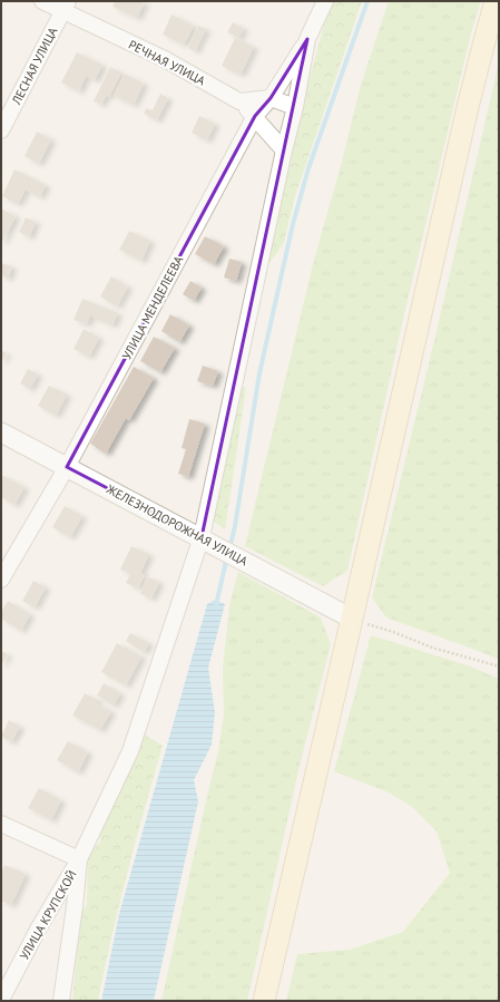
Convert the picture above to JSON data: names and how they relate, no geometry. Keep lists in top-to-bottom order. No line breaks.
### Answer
{"streets":{"street":["РЕЧНАЯ УЛИЦА","ЛЕСНАЯ УЛИЦА","УЛИЦА МЕНДЕЛЕЕВА","ЖЕЛЕЗНОДОРОЖНАЯ УЛИЦА","УЛИЦА КРУПСКОЙ"]},"crossings":[["РЕЧНАЯ УЛИЦА","ЛЕСНАЯ УЛИЦА"],["РЕЧНАЯ УЛИЦА","УЛИЦА МЕНДЕЛЕЕВА"],["УЛИЦА МЕНДЕЛЕЕВА","ЖЕЛЕЗНОДОРОЖНАЯ УЛИЦА"]]}
